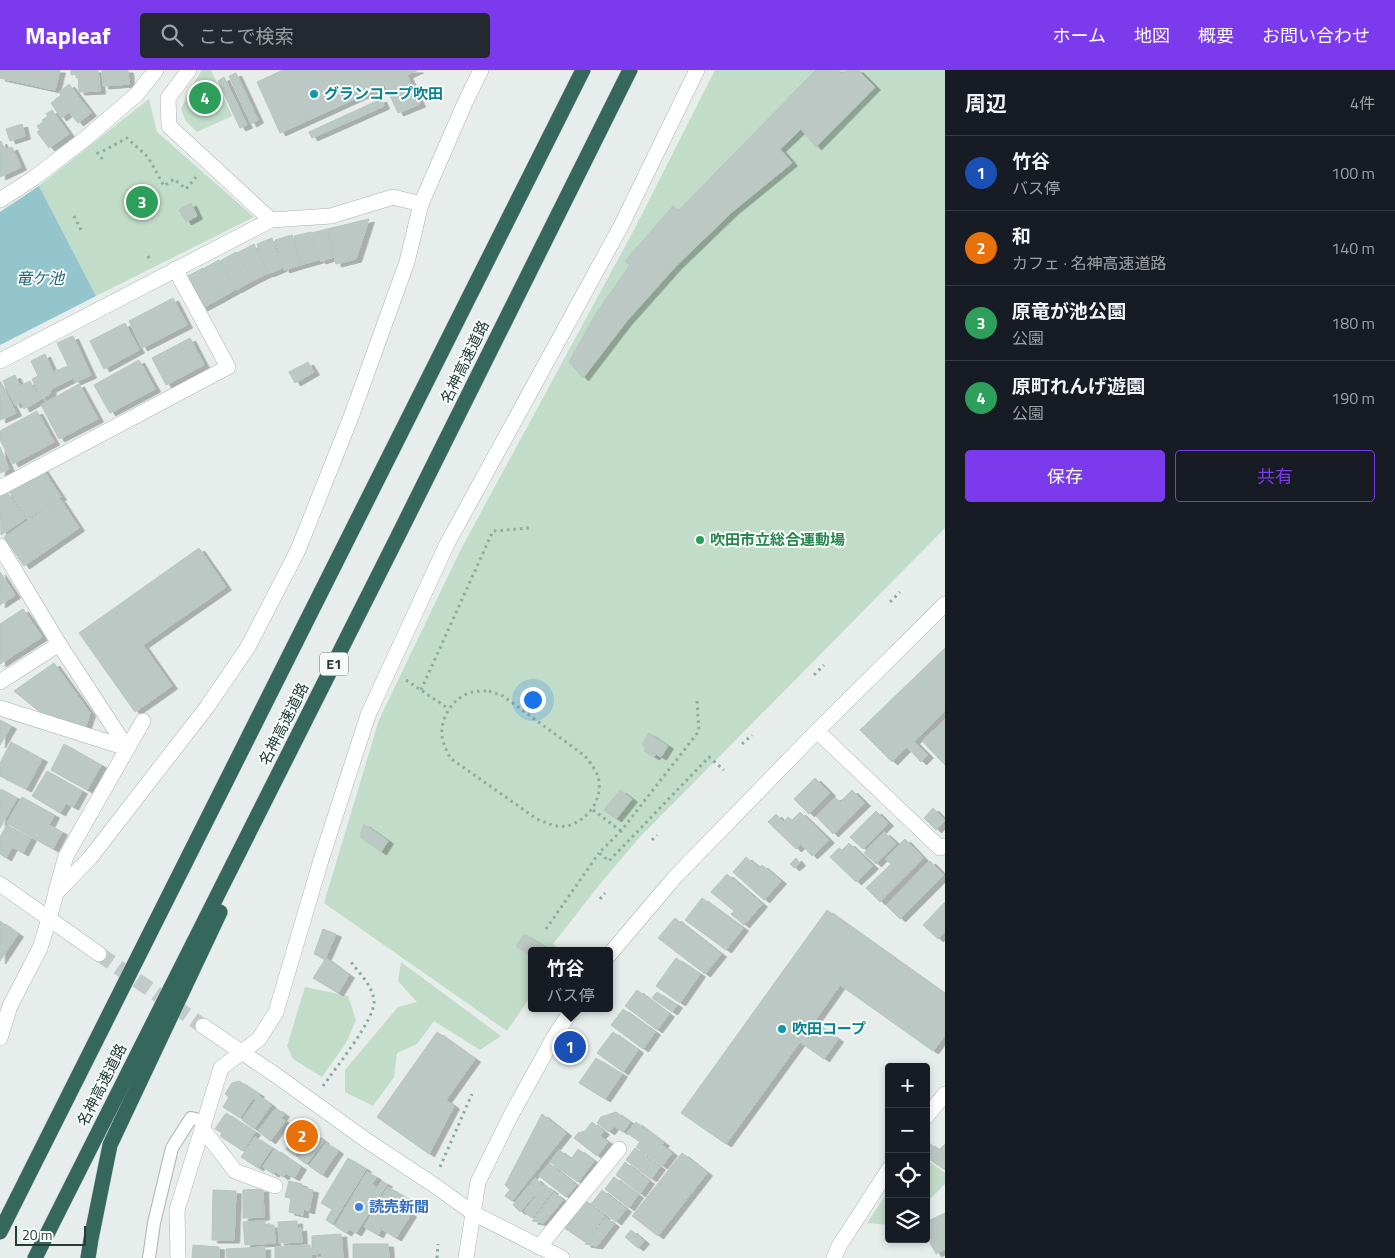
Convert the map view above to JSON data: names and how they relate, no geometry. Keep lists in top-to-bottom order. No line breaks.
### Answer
{"streets":{"highway":["名神高速道路","E1"]},"water":["竜ケ池"],"places":["グランコープ吹田","吹田市立総合運動場","吹田コープ","読売新聞"],"scale_bar":"20 m","page":{"header":"Mapleaf","search":"ここで検索","nav":["ホーム","地図","概要","お問い合わせ"],"heading":["周辺","4件"],"pins":["4","3","1","2"],"list":[{"mark":"1","name":"竹谷","note":"バス停","value":"100 m"},{"mark":"2","name":"和","note":"カフェ · 名神高速道路","value":"140 m"},{"mark":"3","name":"原竜が池公園","note":"公園","value":"180 m"},{"mark":"4","name":"原町れんげ遊園","note":"公園","value":"190 m"}],"buttons":["保存","共有"],"popup":["竹谷","バス停"],"map_buttons":["+","−"],"scale":"20 m"}}
